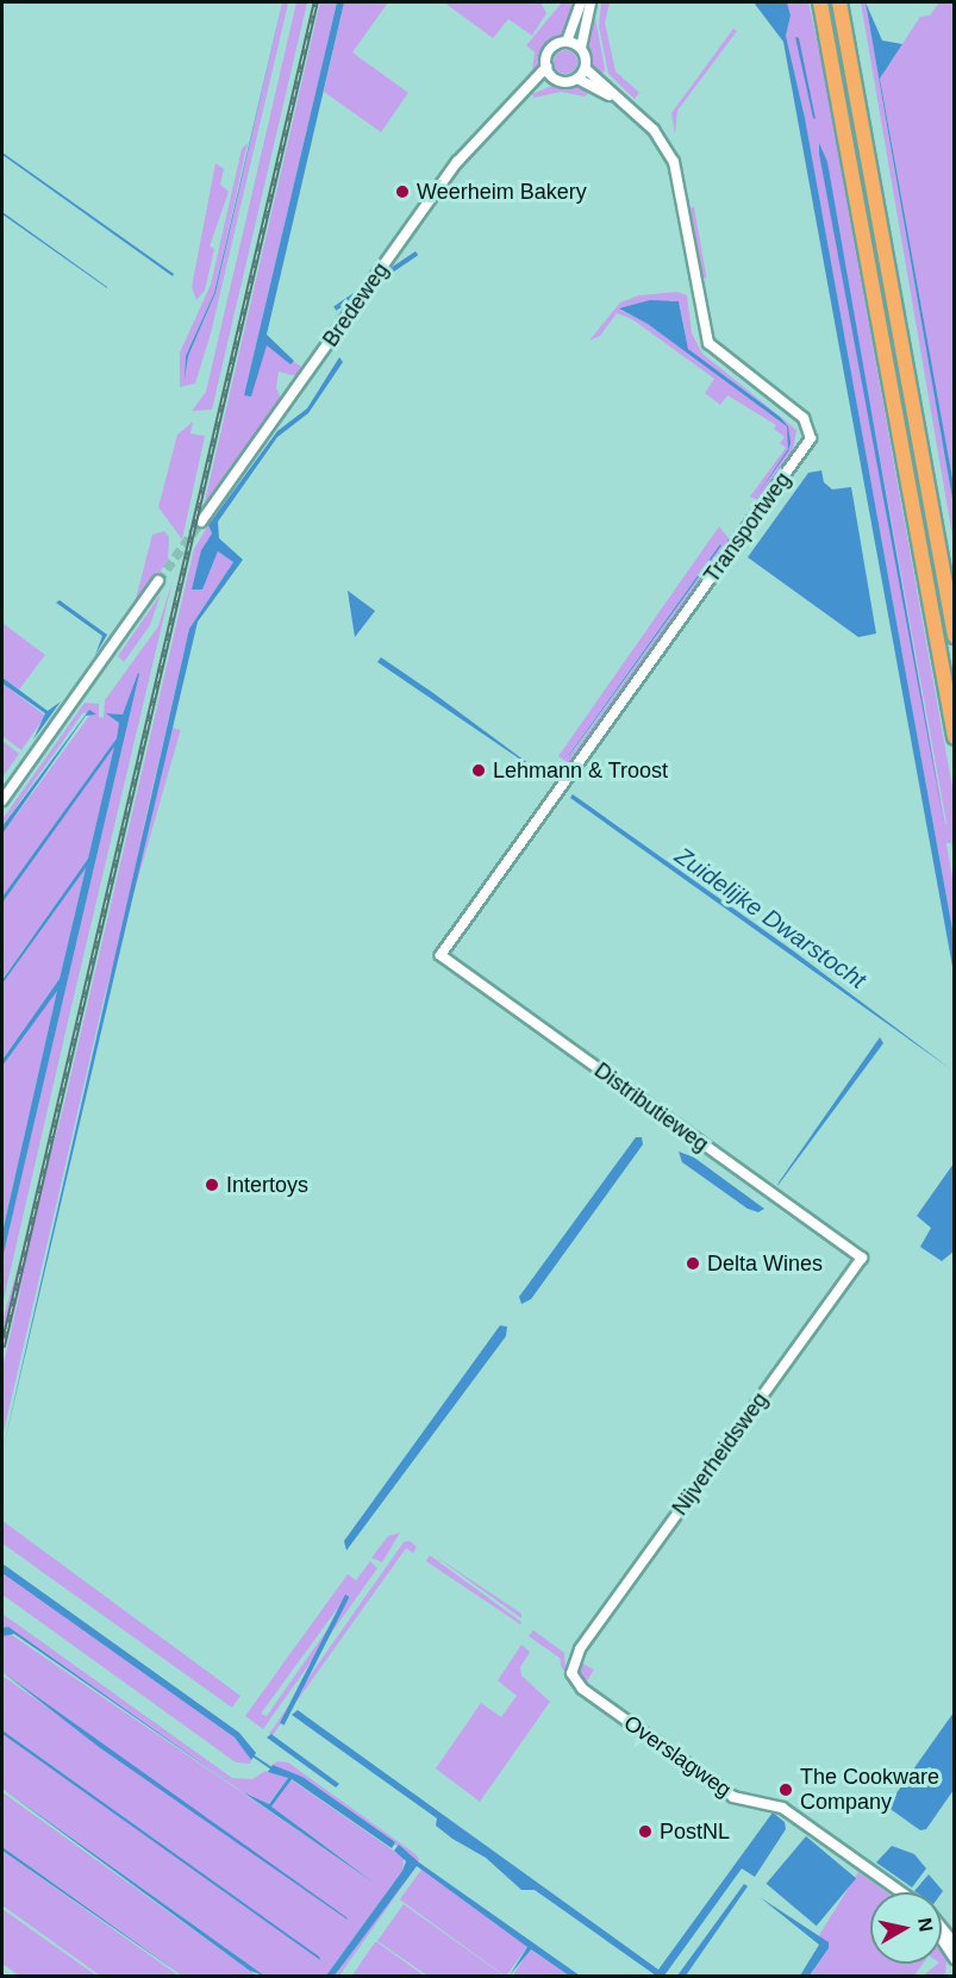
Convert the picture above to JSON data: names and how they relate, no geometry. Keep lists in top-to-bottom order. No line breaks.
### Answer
{"streets":{"street":["Bredeweg","Transportweg","Distributieweg","Nijverheidsweg","Overslagweg"]},"crossings":[["Bredeweg","Transportweg"],["Transportweg","Distributieweg"],["Distributieweg","Nijverheidsweg"],["Nijverheidsweg","Overslagweg"]],"water":["Zuidelijke Dwarstocht"],"places":["Weerheim Bakery","Lehmann & Troost","Intertoys","Delta Wines","The Cookware Company","PostNL"],"north":"right"}
